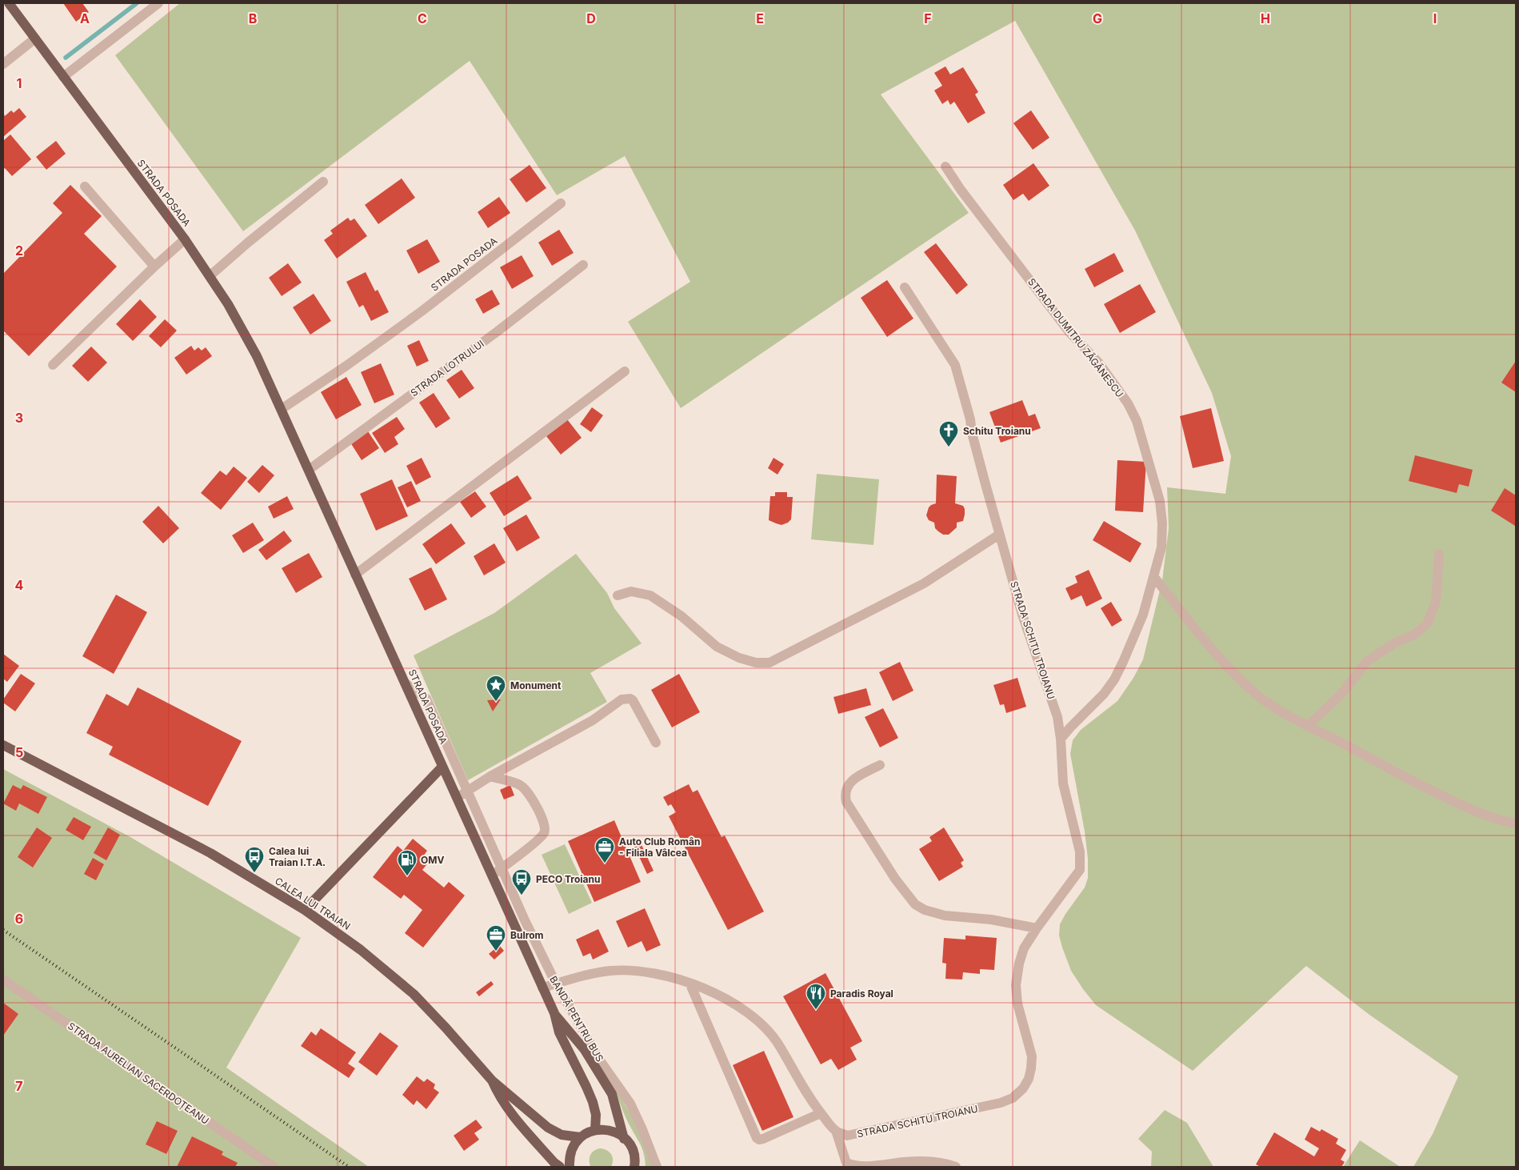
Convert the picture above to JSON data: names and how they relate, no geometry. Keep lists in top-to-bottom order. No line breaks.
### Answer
{"streets":{"main road":["STRADA POSADA","CALEA LUI TRAIAN"],"street":["STRADA DUMITRU ZĂGĂNESCU","STRADA LOTRULUI","STRADA SCHITU TROIANU","BANDĂ PENTRU BUS","STRADA AURELIAN SACERDOȚEANU"]},"crossings":[["STRADA POSADA","STRADA LOTRULUI"],["STRADA POSADA","BANDĂ PENTRU BUS"]],"places":{"church":["Schitu Troianu"],"place":["Monument"],"office":["Auto Club Român - Filiala Vâlcea","Bulrom"],"bus stop":["Calea lui Traian I.T.A.","PECO Troianu"],"fuel station":["OMV"],"restaurant":["Paradis Royal"]},"grid":{"columns":["A","B","C","D","E","F","G","H","I"],"rows":["1","2","3","4","5","6","7"]}}
